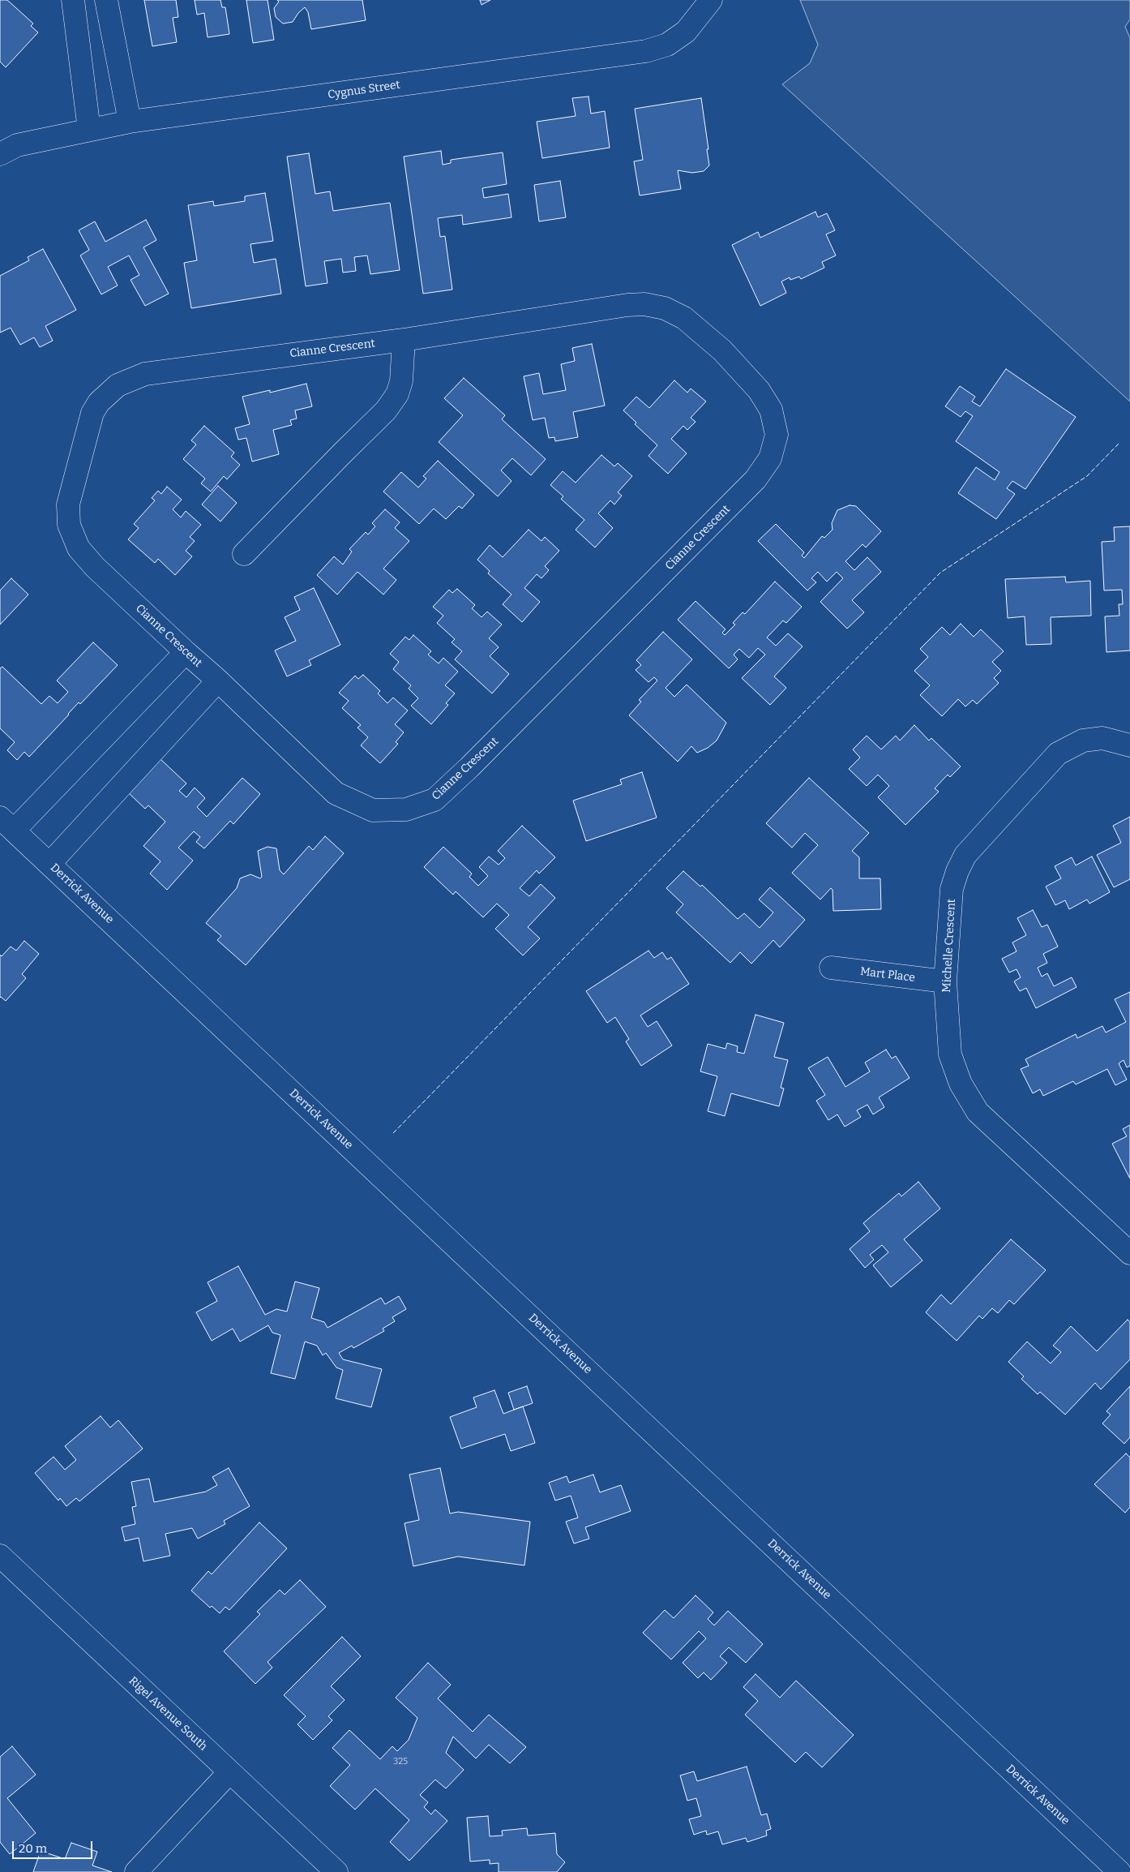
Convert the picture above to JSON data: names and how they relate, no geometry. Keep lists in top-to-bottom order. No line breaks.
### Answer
{"streets":{"street":["Cygnus Street","Cianne Crescent","Derrick Avenue","Michelle Crescent","Mart Place","Rigel Avenue South"]},"crossings":[["Michelle Crescent","Mart Place"]],"house_numbers":["325"],"scale_bar":"20 m"}
